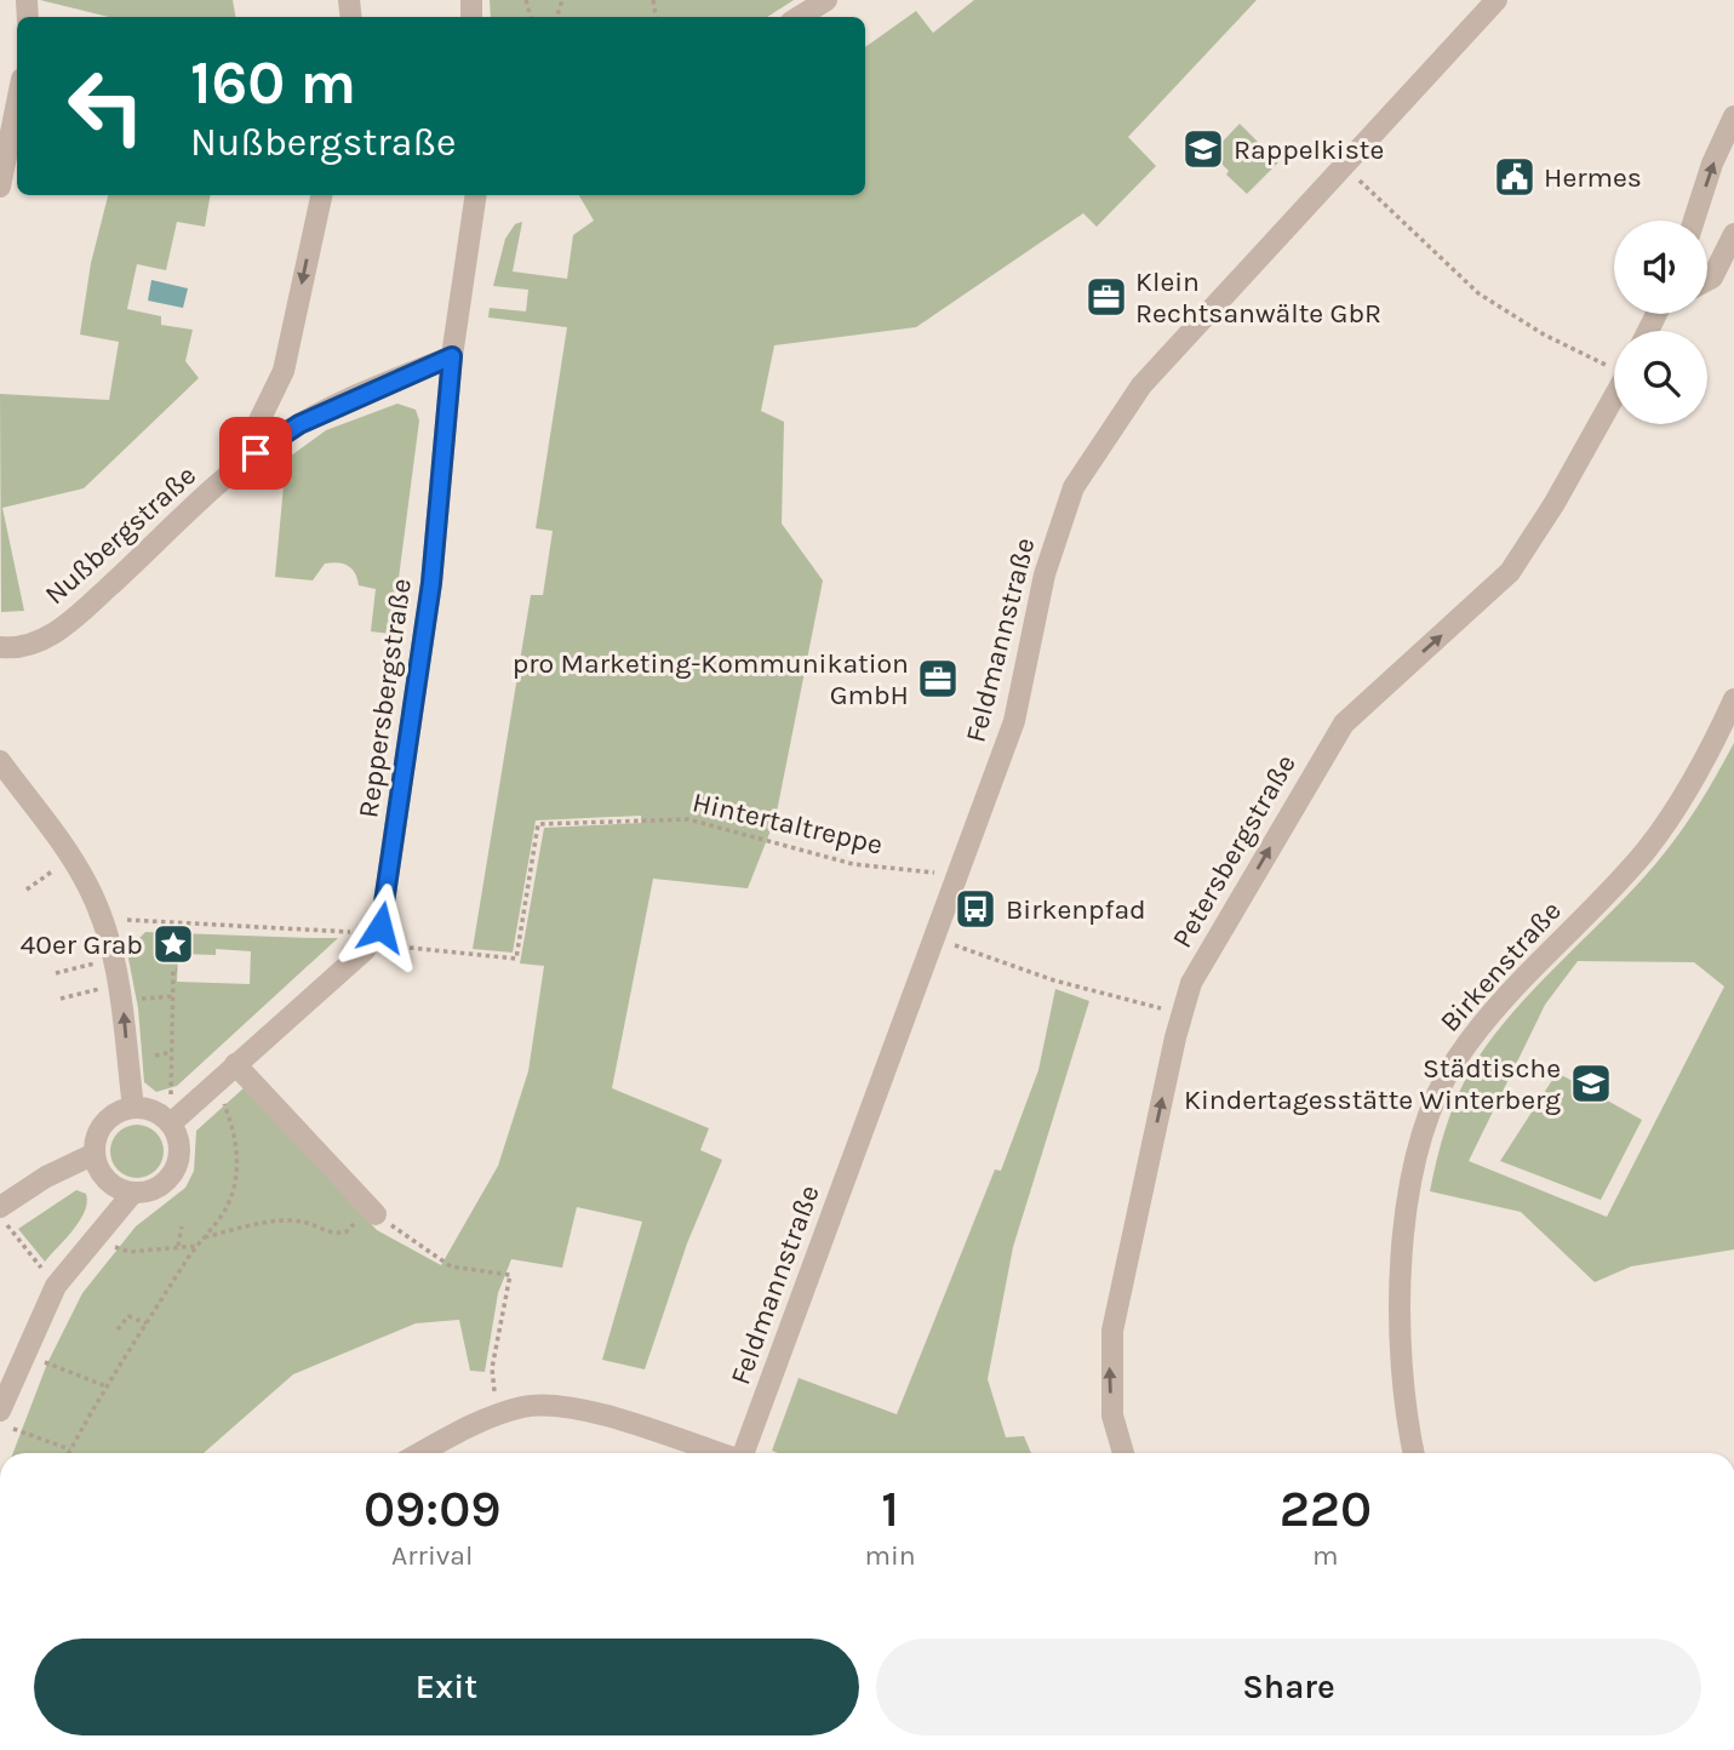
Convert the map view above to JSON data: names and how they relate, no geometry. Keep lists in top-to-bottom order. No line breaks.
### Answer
{"streets":{"street":["Nußbergstraße","Feldmannstraße","Reppersbergstraße","Petersbergstraße","Birkenstraße"],"path":["Hintertaltreppe"]},"crossings":[["Nußbergstraße","Reppersbergstraße"]],"one_way":["Petersbergstraße"],"places":{"school or university":["Rappelkiste","Städtische Kindertagesstätte Winterberg"],"public building":["Hermes"],"office":["Klein Rechtsanwälte GbR","pro Marketing-Kommunikation GmbH"],"bus stop":["Birkenpfad"],"place":["40er Grab"]},"page":{"turn":["160 m","Nußbergstraße"],"eta":["09:09","Arrival","1","min","220","m"],"buttons":["Exit","Share"]}}
